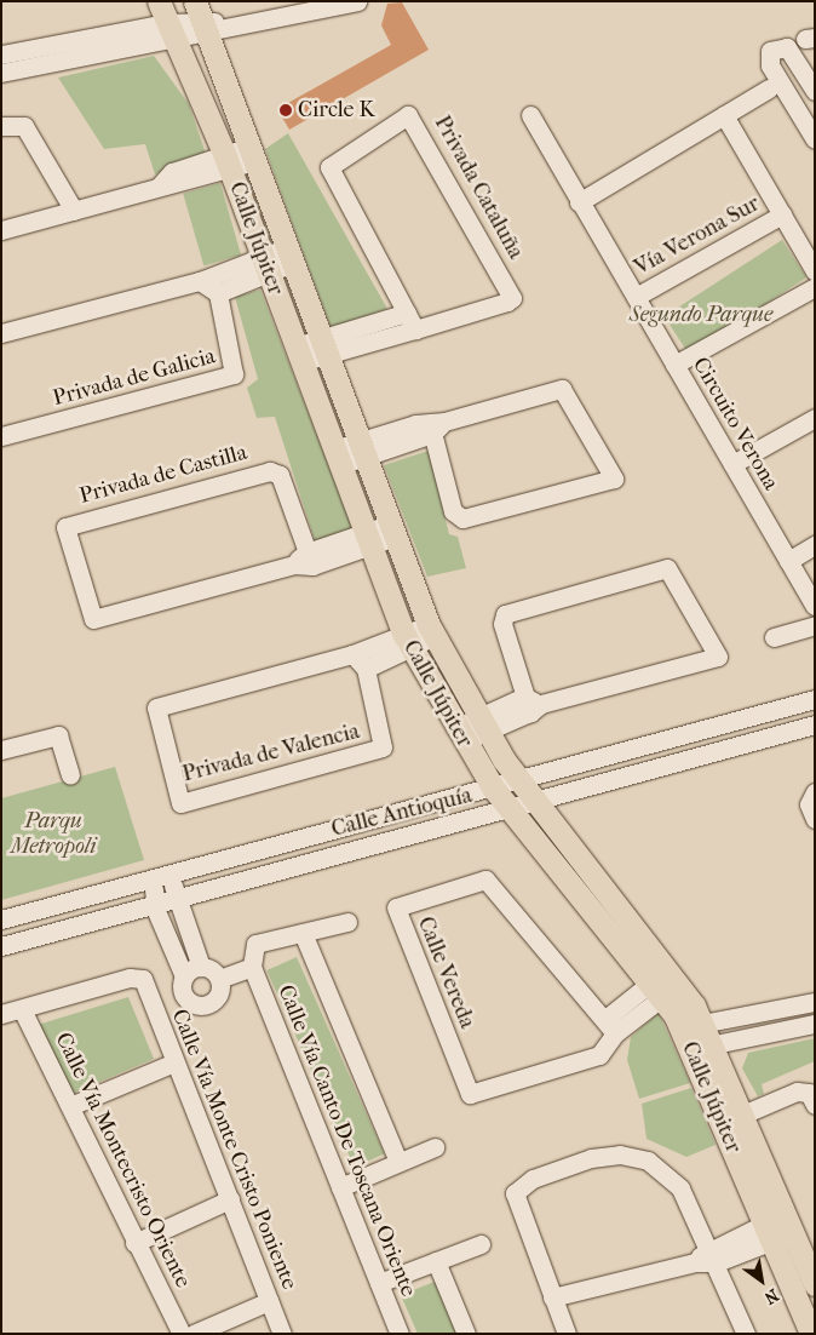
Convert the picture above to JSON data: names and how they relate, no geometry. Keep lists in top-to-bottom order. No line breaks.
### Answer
{"streets":{"main road":["Calle Júpiter"],"street":["Privada Cataluña","Vía Verona Sur","Privada de Galicia","Circuito Verona","Privada de Castilla","Privada de Valencia","Calle Antioquía","Calle Vereda","Calle Vía Canto De Toscana Oriente","Calle Vía Monte Cristo Poniente","Calle Vía Montecristo Oriente"]},"crossings":[["Privada Cataluña","Calle Júpiter"],["Vía Verona Sur","Circuito Verona"],["Calle Júpiter","Privada de Castilla"],["Calle Júpiter","Calle Antioquía"],["Calle Júpiter","Calle Vereda"],["Calle Vía Monte Cristo Poniente","Calle Vía Montecristo Oriente"]],"parks":["Segundo Parque","Parqu Metropoli"],"places":["Circle K"],"north":"bottom right"}
